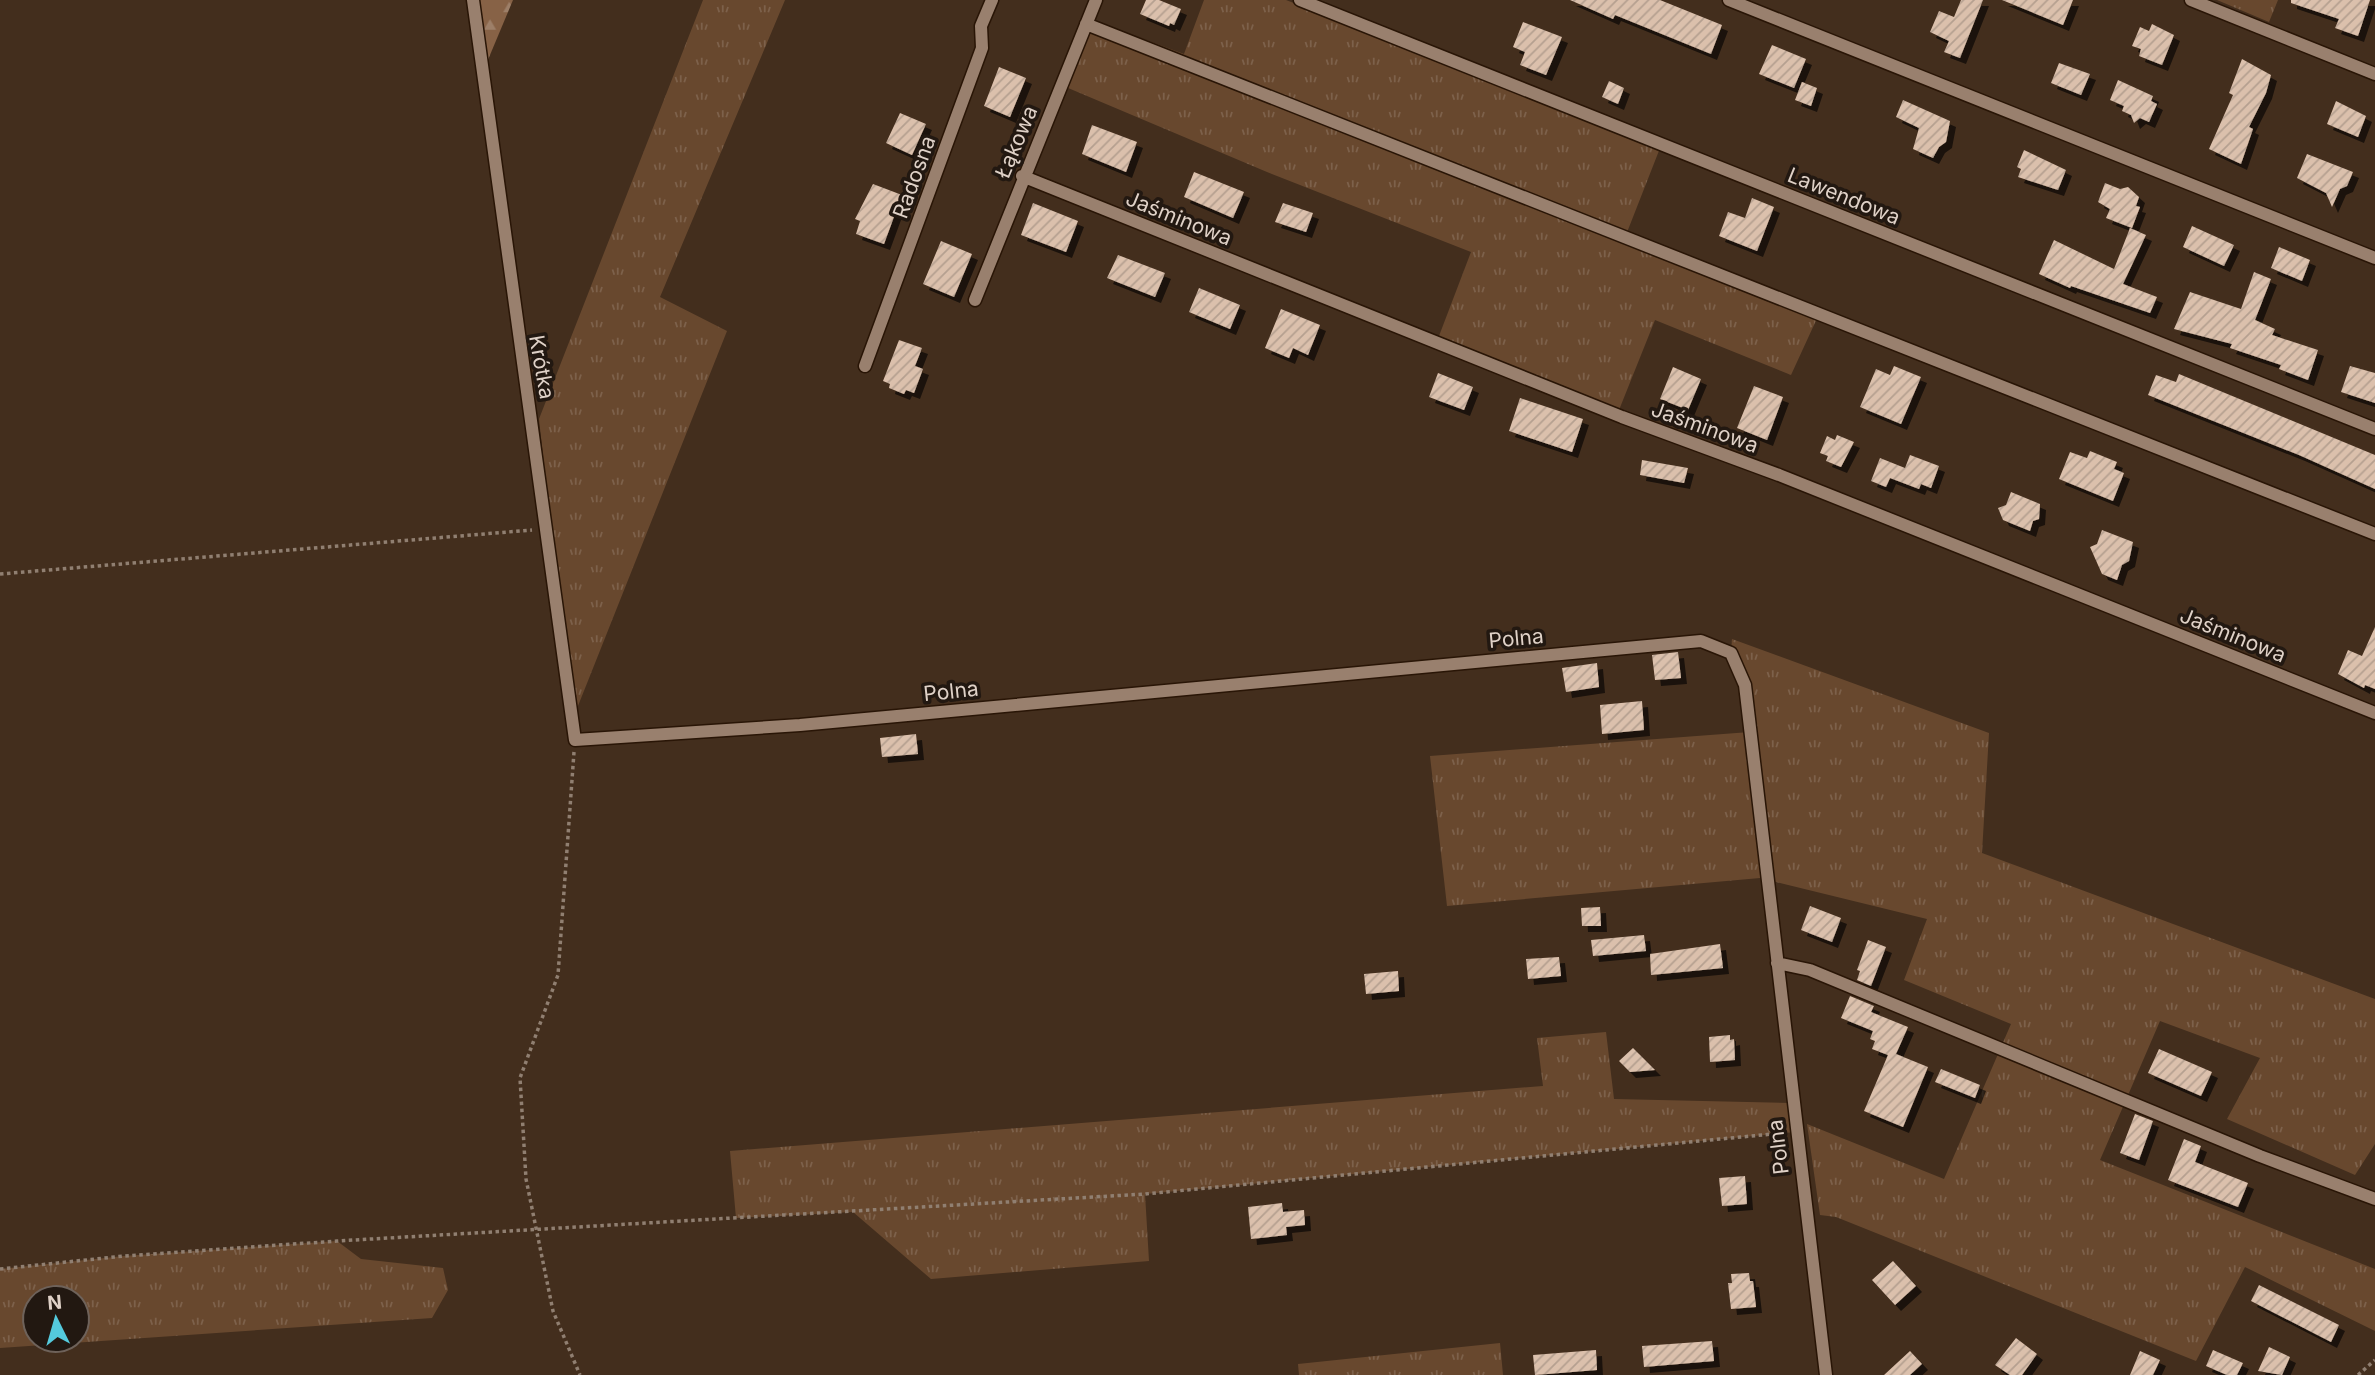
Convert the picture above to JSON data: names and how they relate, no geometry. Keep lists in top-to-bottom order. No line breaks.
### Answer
{"streets":{"street":["Łąkowa","Radosna","Lawendowa","Jaśminowa","Krótka","Polna"]},"crossings":[["Łąkowa","Jaśminowa"],["Krótka","Polna"]],"north":"top"}
